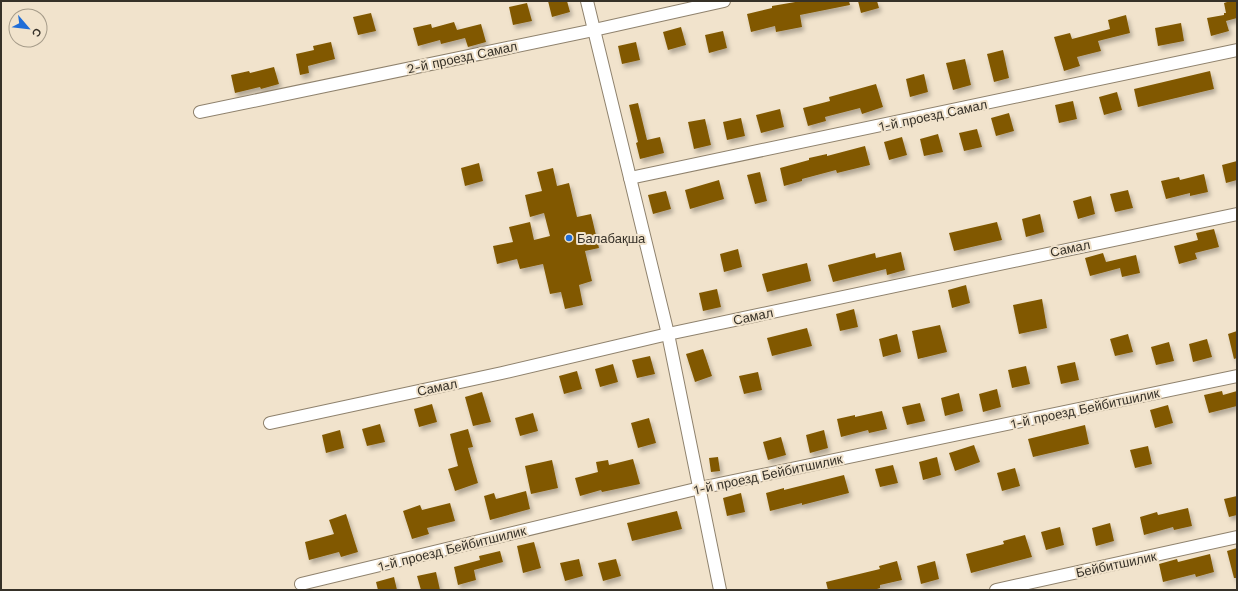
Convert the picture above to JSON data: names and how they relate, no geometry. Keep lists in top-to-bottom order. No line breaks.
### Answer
{"streets":{"street":["2-й проезд Самал","1-й проезд Самал","Самал","1-й проезд Бейбитшилик","Бейбитшилик"]},"places":["Балабақша"],"north":"bottom right"}
